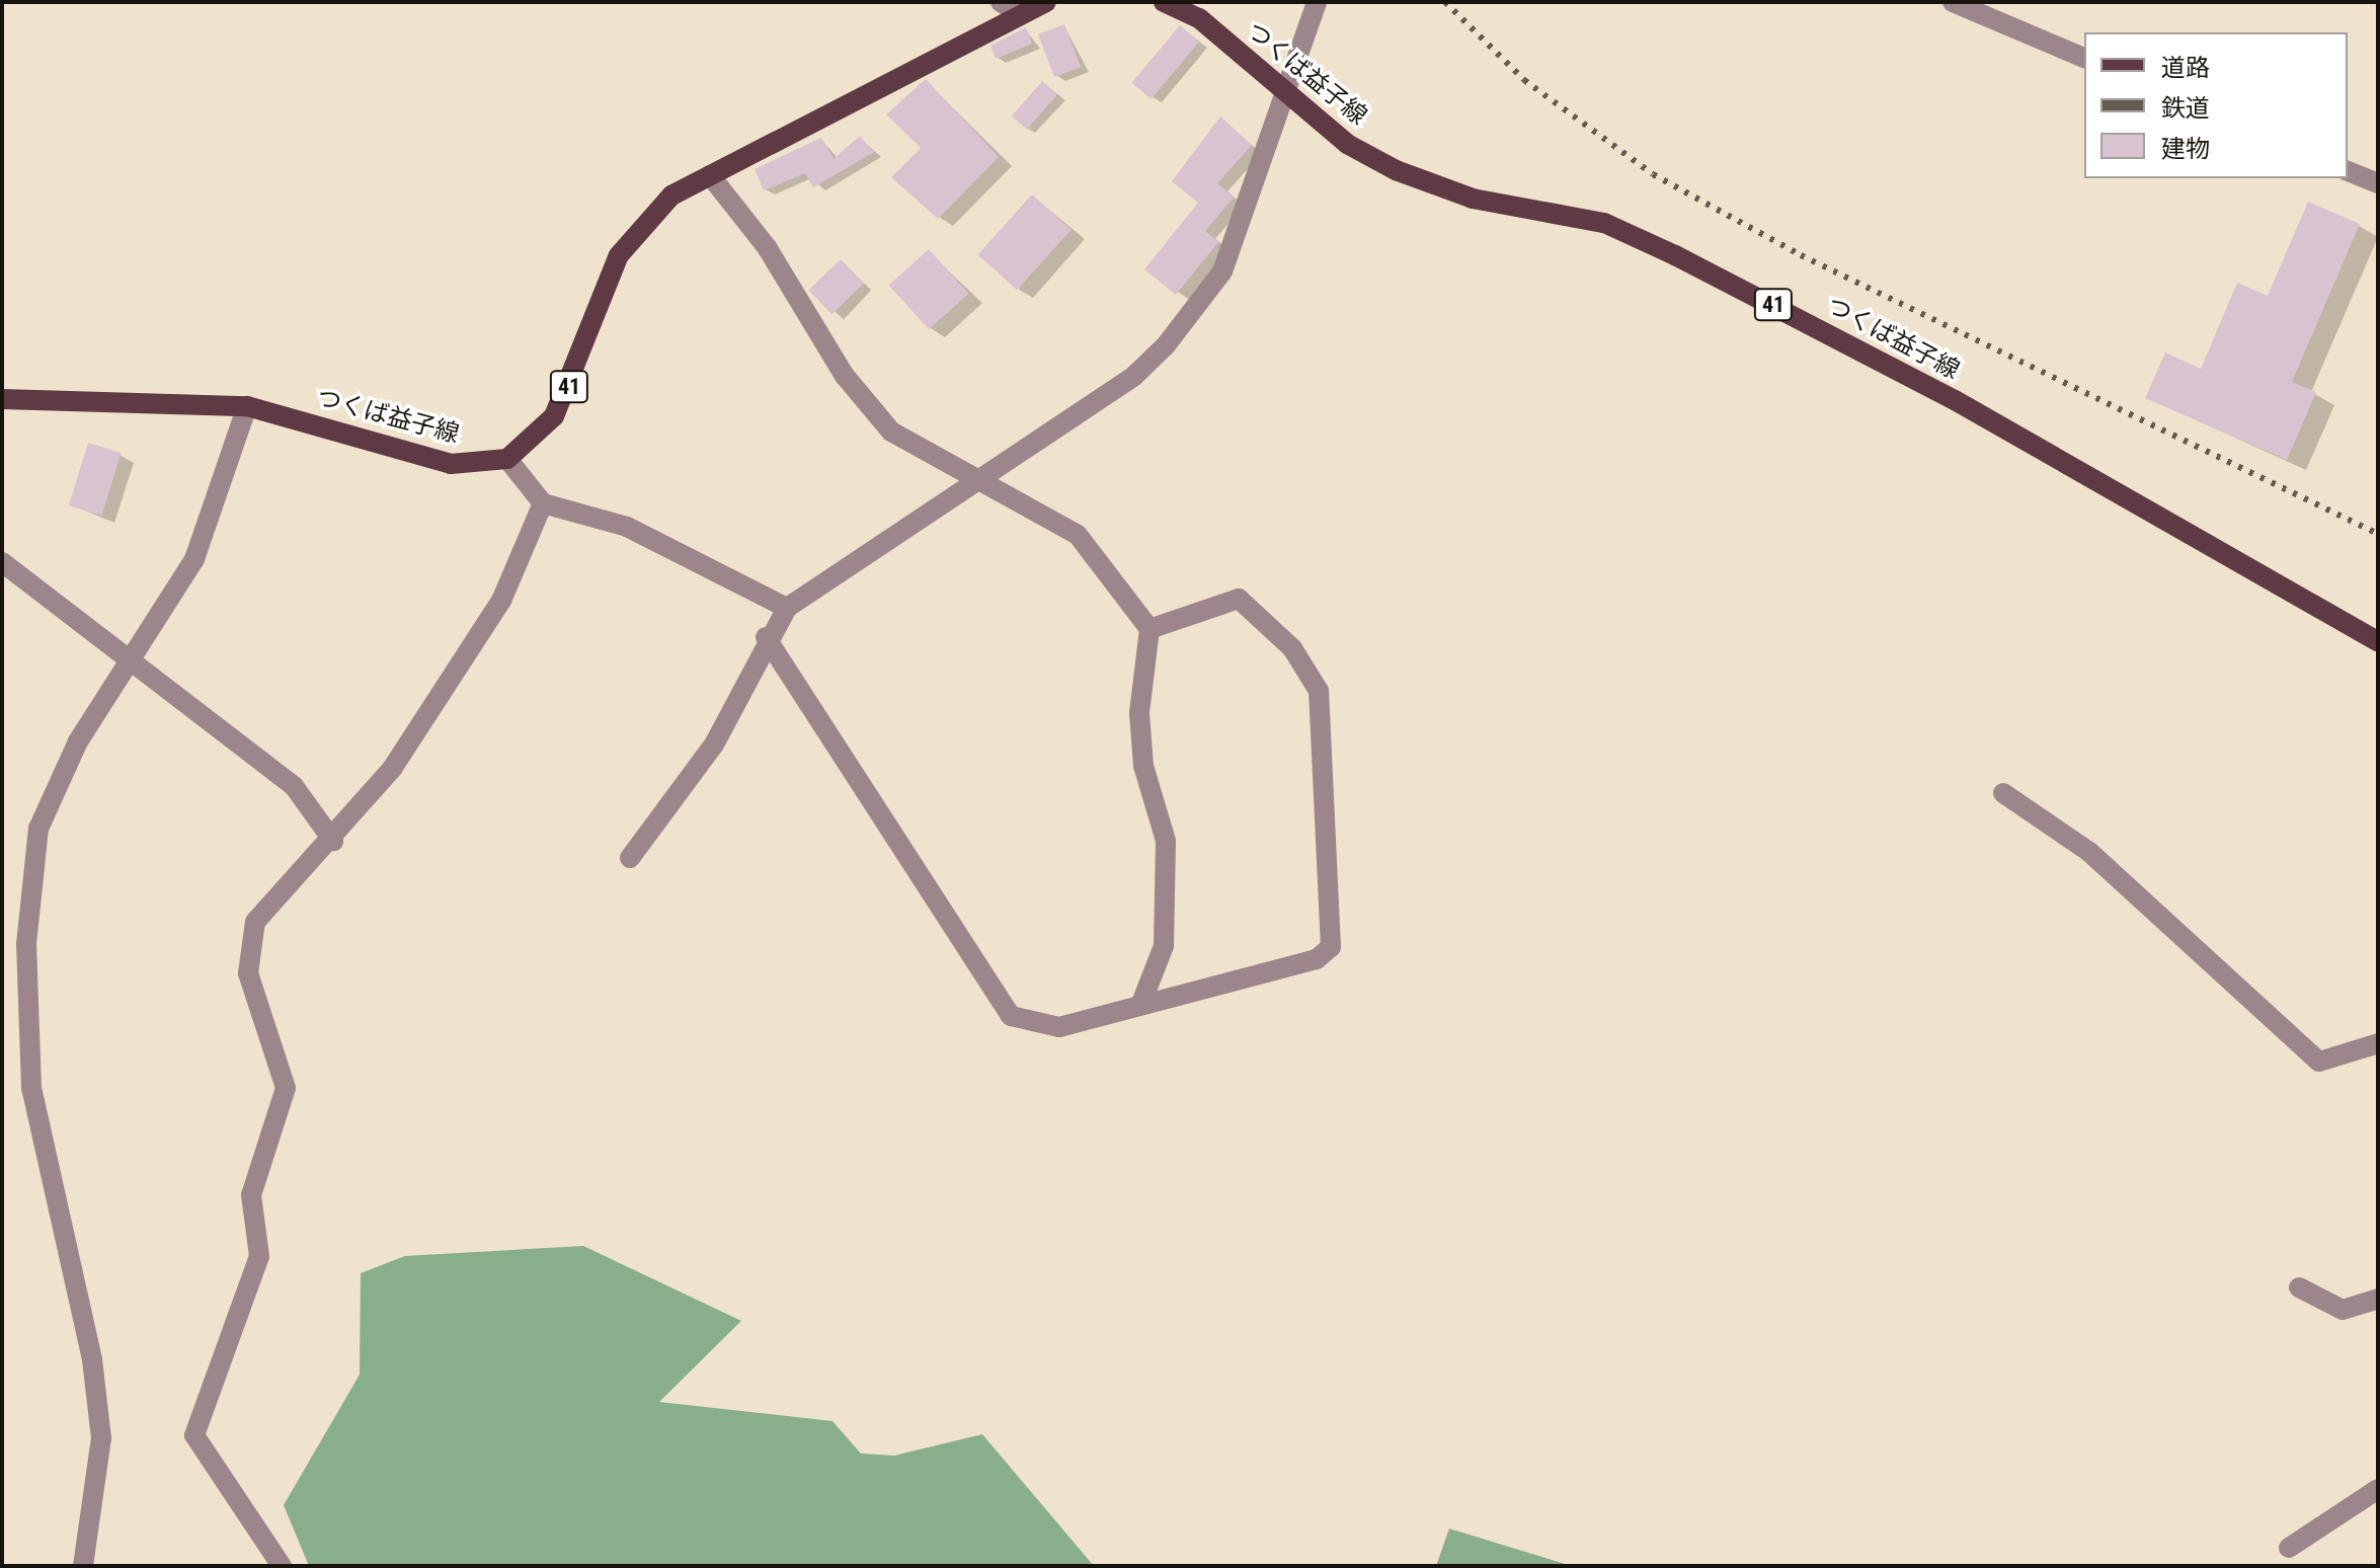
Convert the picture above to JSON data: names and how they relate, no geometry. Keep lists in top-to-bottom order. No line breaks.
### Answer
{"streets":{"main road":["つくば益子線","41"]},"crossings":[["つくば益子線","41"]],"legend":["道路","鉄道","建物"]}
